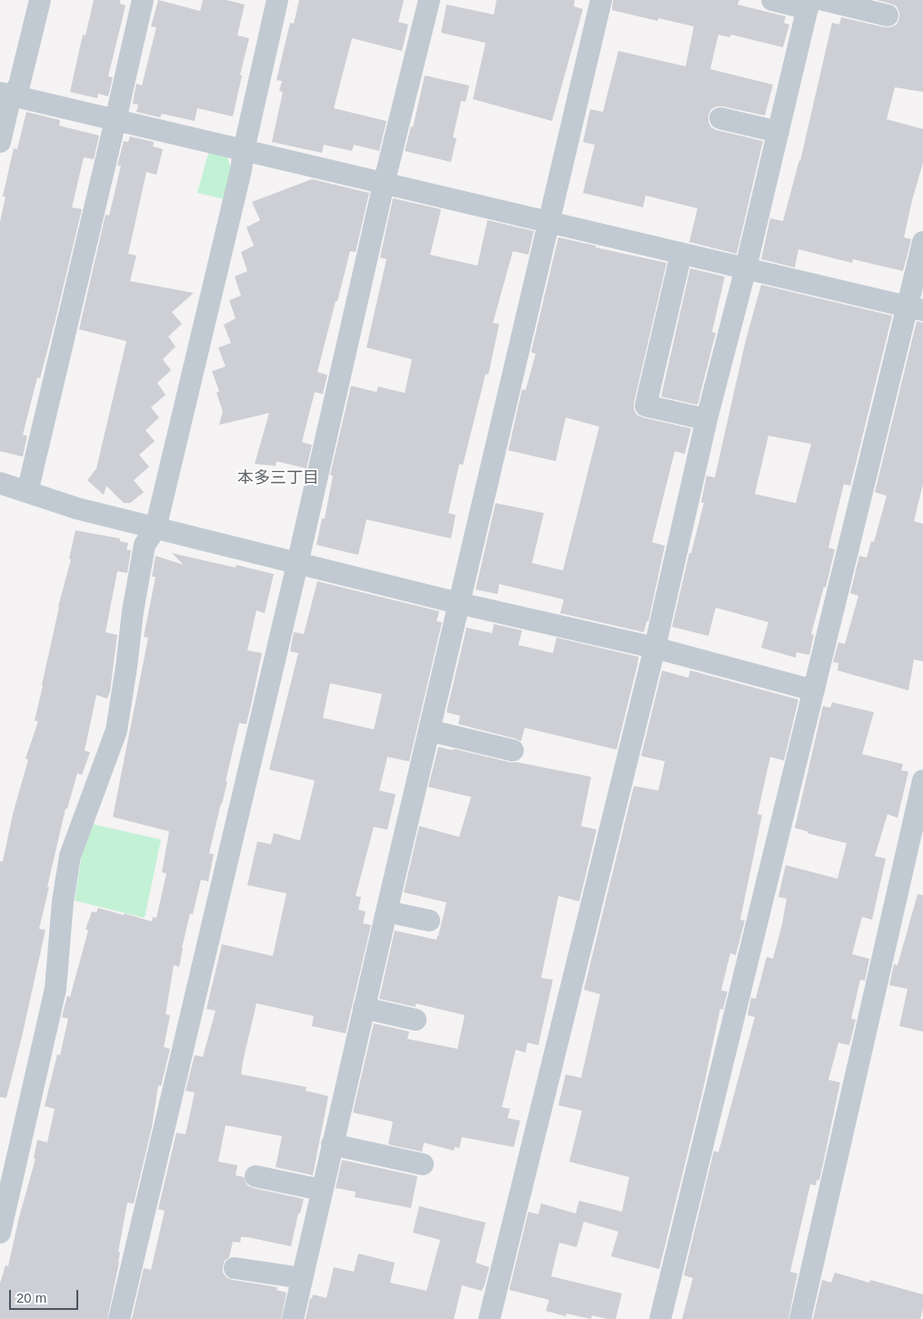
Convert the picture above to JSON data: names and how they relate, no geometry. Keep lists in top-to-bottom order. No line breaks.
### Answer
{"districts":["本多三丁目"],"scale_bar":"20 m"}
